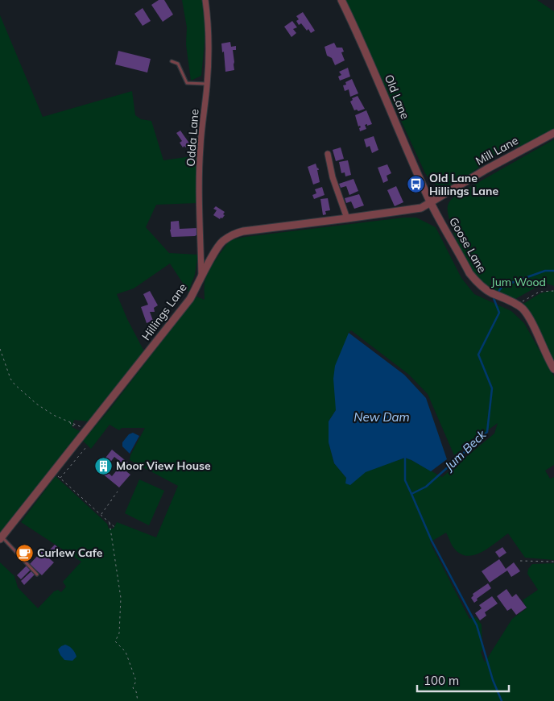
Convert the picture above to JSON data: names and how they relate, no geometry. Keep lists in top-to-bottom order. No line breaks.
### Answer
{"streets":{"street":["Old Lane","Odda Lane","Mill Lane","Goose Lane","Hillings Lane"]},"crossings":[["Old Lane","Mill Lane"],["Old Lane","Goose Lane"],["Old Lane","Hillings Lane"],["Odda Lane","Hillings Lane"],["Mill Lane","Goose Lane"],["Mill Lane","Hillings Lane"],["Goose Lane","Hillings Lane"]],"water":["New Dam","Jum Beck"],"parks":["Jum Wood"],"places":{"bus stop":["Old Lane Hillings Lane"],"building":["Moor View House"],"cafe":["Curlew Cafe"]},"scale_bar":"100 m"}
